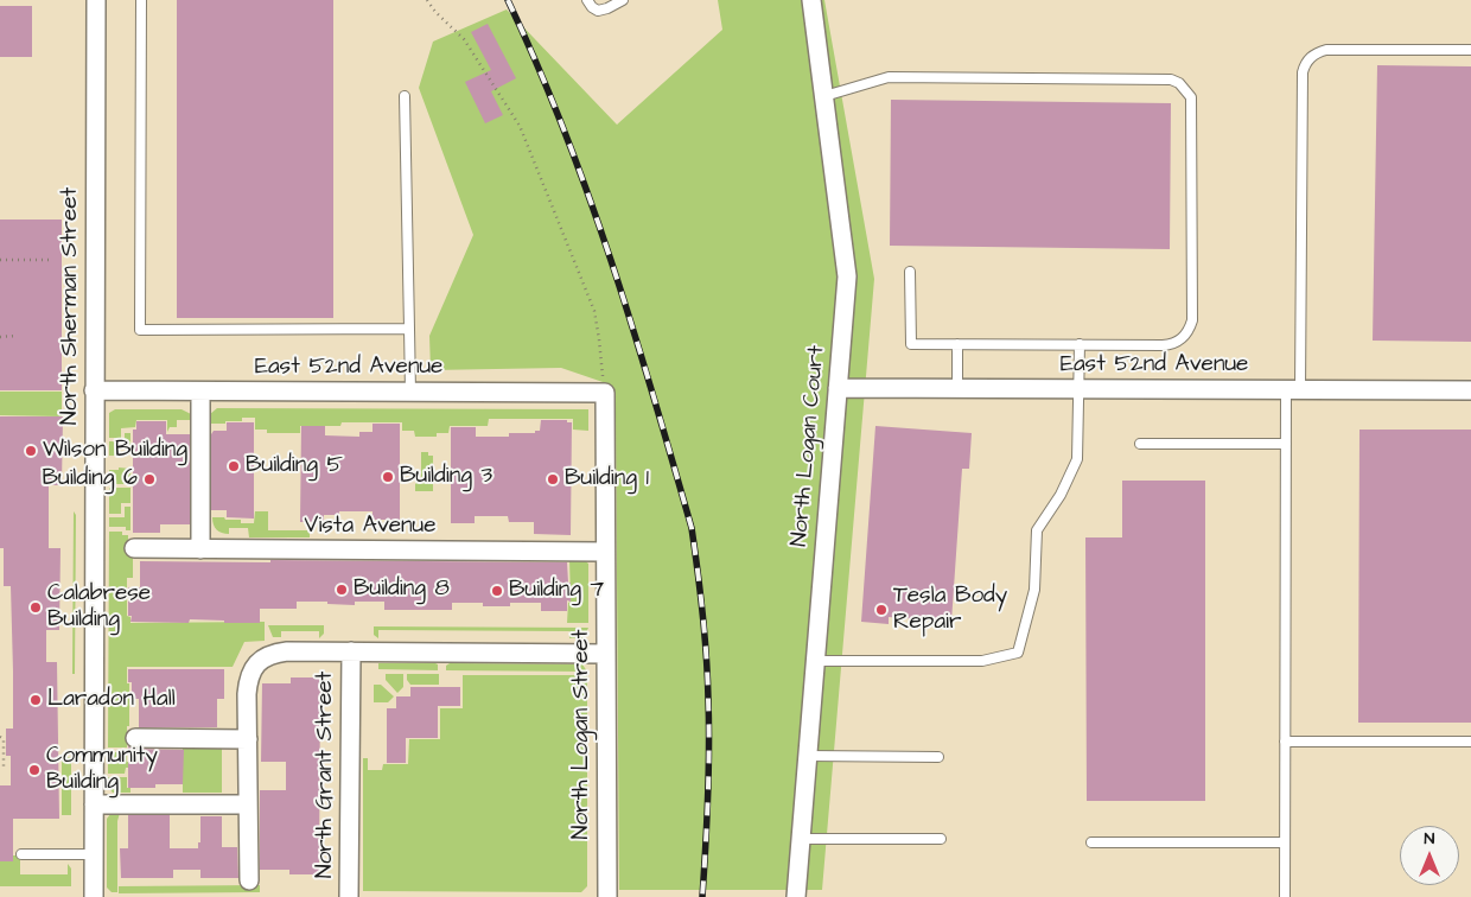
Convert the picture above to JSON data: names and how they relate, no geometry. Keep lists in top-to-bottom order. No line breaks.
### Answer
{"streets":{"street":["North Sherman Street","East 52nd Avenue","North Logan Court","Vista Avenue","North Logan Street","North Grant Street"]},"crossings":[["North Sherman Street","East 52nd Avenue"],["East 52nd Avenue","North Logan Court"],["East 52nd Avenue","North Logan Street"],["Vista Avenue","North Logan Street"]],"places":["Wilson Building","Building 5","Building 3","Building 6","Building 1","Building 8","Building 7","Calabrese Building","Tesla Body Repair","Laradon Hall","Community Building"],"north":"top"}
